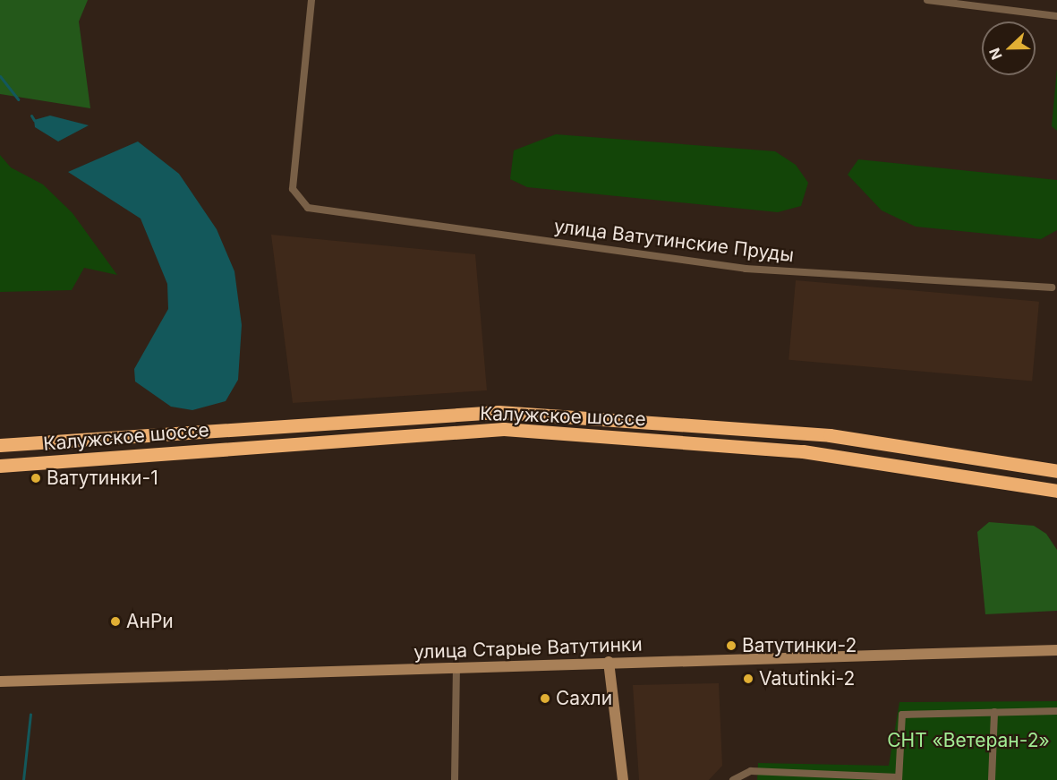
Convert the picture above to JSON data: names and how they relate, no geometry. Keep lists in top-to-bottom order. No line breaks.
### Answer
{"streets":{"highway":["Калужское шоссе"],"main road":["улица Старые Ватутинки"],"street":["улица Ватутинские Пруды"]},"parks":["СНТ «Ветеран-2»"],"places":["Ватутинки-1","АнРи","Ватутинки-2","Vatutinki-2","Сахли"],"north":"left"}
